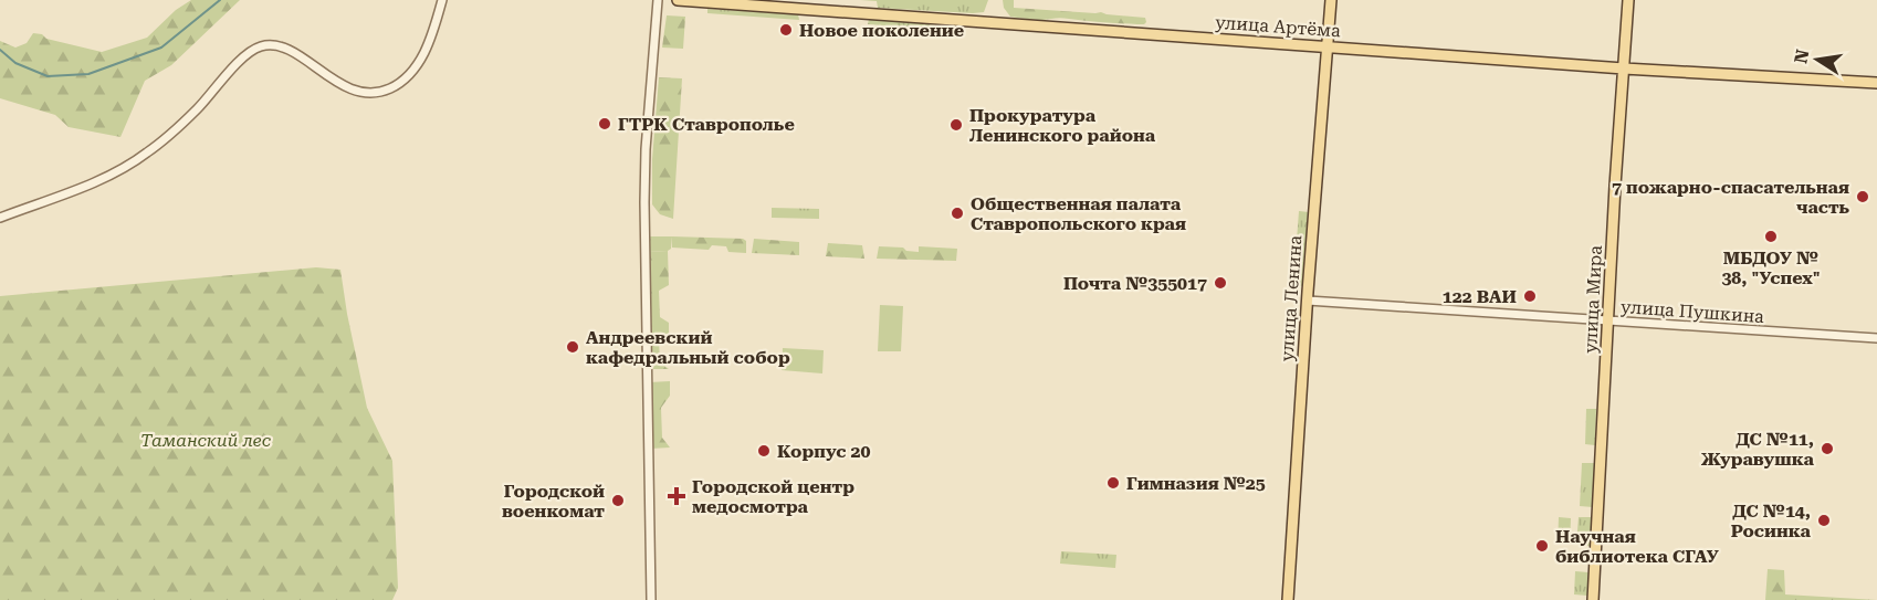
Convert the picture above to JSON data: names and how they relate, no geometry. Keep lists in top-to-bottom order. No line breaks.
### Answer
{"streets":{"main road":["улица Артёма","улица Ленина","улица Мира"],"street":["улица Пушкина"]},"crossings":[["улица Артёма","улица Ленина"],["улица Артёма","улица Мира"],["улица Ленина","улица Пушкина"],["улица Мира","улица Пушкина"]],"parks":["Таманский лес"],"places":{"other":["Новое поколение","ГТРК Ставрополье","Прокуратура Ленинского района","7 пожарно-спасательная часть","Общественная палата Ставропольского края","МБДОУ № 38, \"Успех\"","Почта №355017","122 ВАИ","Андреевский кафедральный собор","ДС №11, Журавушка","Корпус 20","Гимназия №25","Городской военкомат","ДС №14, Росинка","Научная библиотека СГАУ"],"health":["Городской центр медосмотра"]},"north":"left"}
